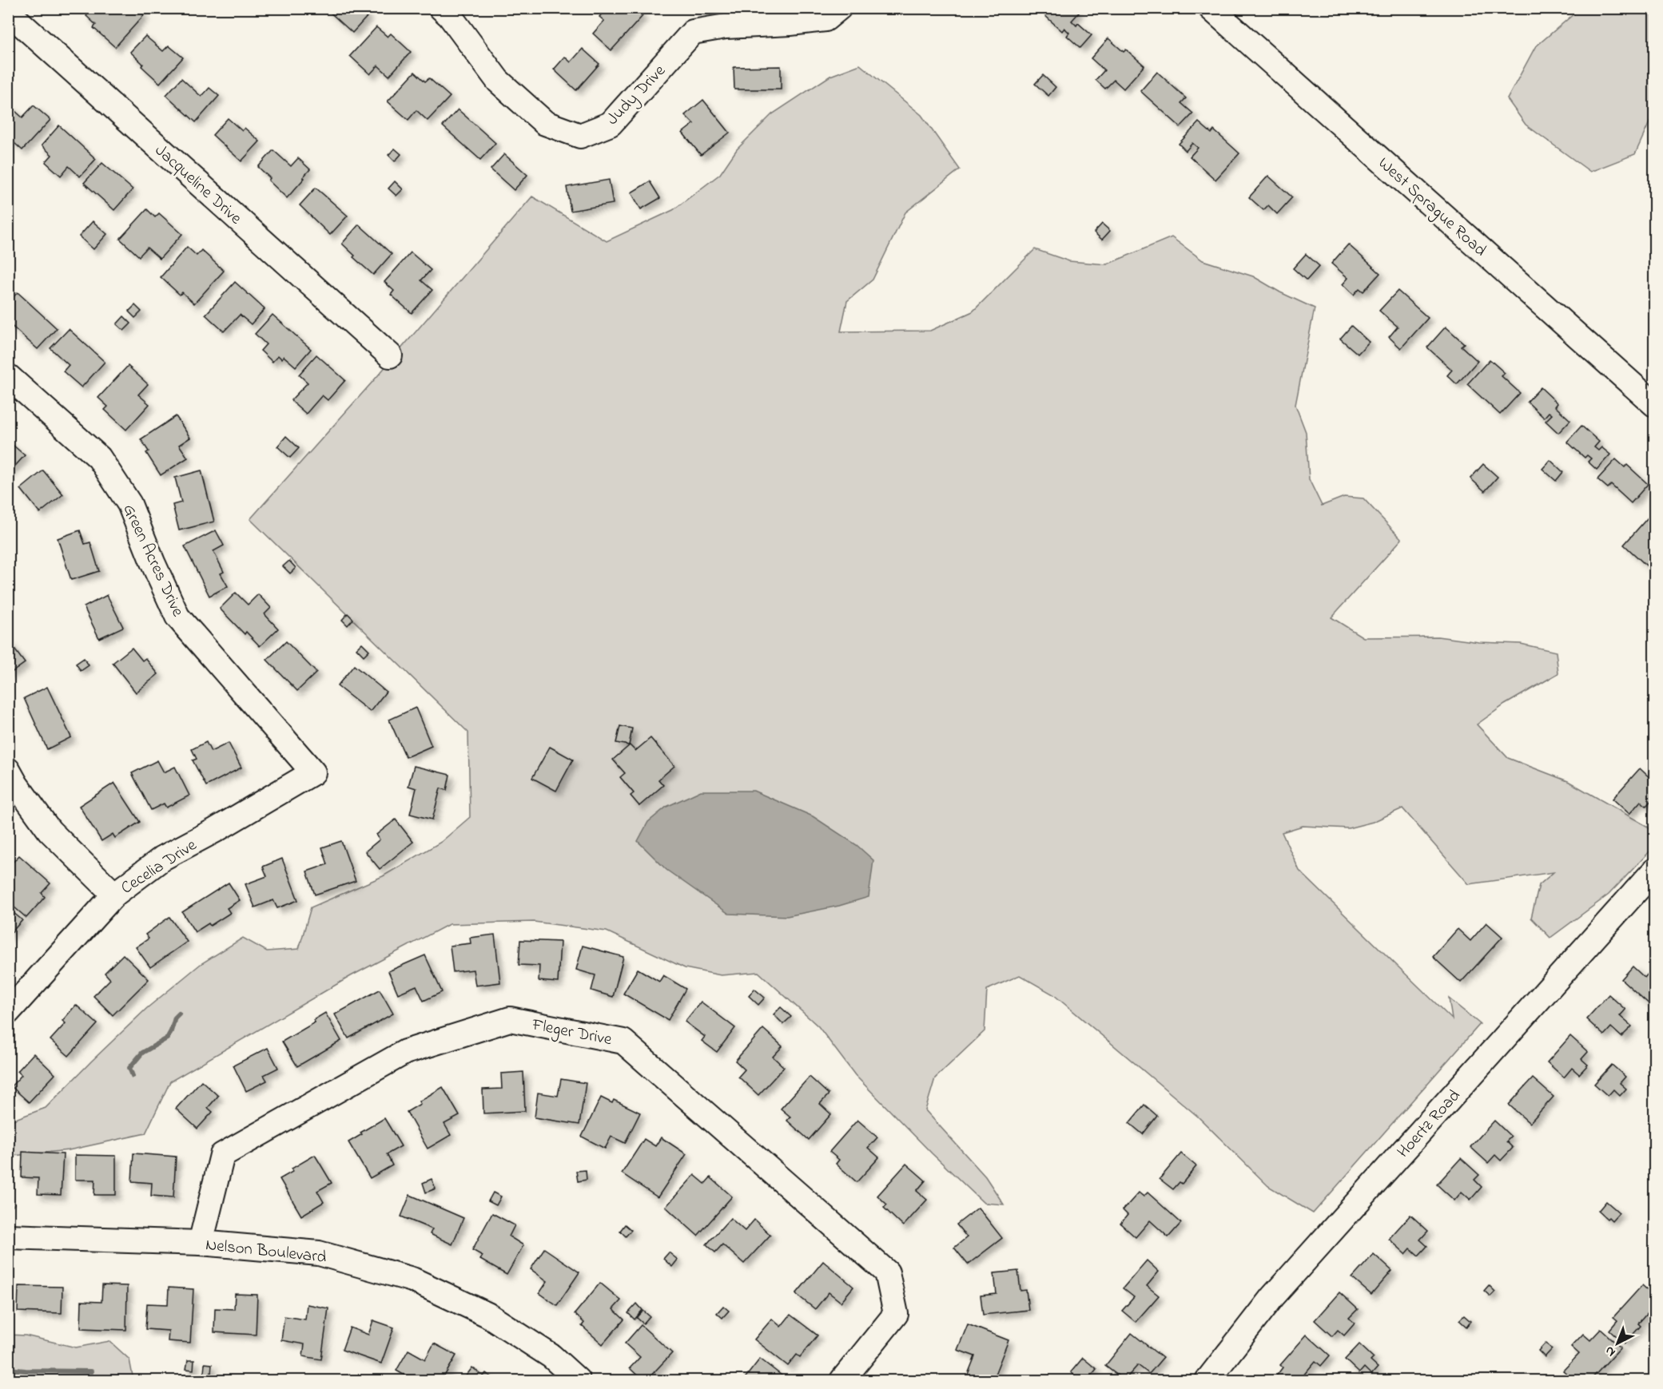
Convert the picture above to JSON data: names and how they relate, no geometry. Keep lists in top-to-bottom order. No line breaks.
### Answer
{"streets":{"street":["Judy Drive","Jacqueline Drive","West Sprague Road","Green Acres Drive","Cecelia Drive","Fleger Drive","Hoertz Road","Nelson Boulevard"]},"crossings":[["Green Acres Drive","Cecelia Drive"],["Fleger Drive","Nelson Boulevard"]],"north":"bottom left"}
